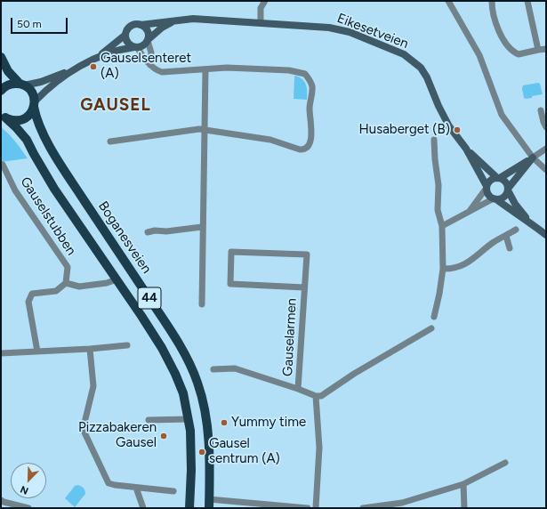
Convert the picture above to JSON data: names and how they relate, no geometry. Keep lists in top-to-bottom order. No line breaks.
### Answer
{"streets":{"main road":["Eikesetveien","Boganesveien","44"],"street":["Gauselstubben","Gauselarmen"]},"crossings":[["Boganesveien","44"]],"districts":["GAUSEL"],"places":["Gauselsenteret (A)","Husaberget (B)","Yummy time","Pizzabakeren Gausel","Gausel sentrum (A)"],"scale_bar":"50 m","north":"bottom left"}
